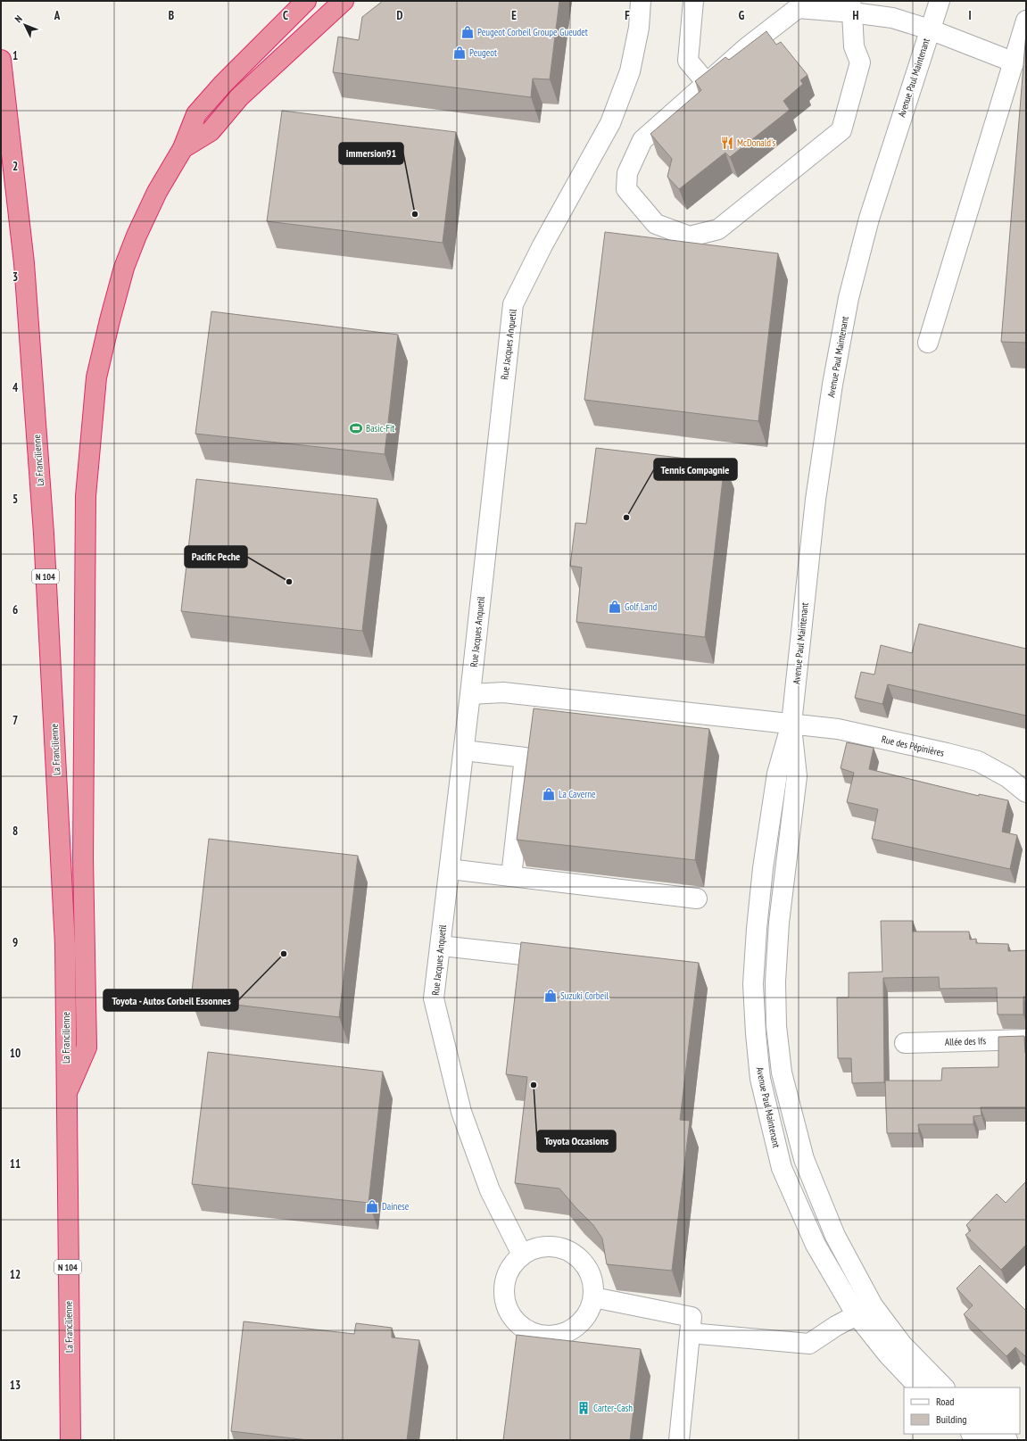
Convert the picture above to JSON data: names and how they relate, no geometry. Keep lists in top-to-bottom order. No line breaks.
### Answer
{"streets":{"highway":["La Francilienne","N 104"],"street":["Avenue Paul Maintenant","Rue Jacques Anquetil","Rue des Pépinières","Allée des Ifs"]},"crossings":[["Avenue Paul Maintenant","Rue des Pépinières"]],"places":{"shop":["Peugeot Corbeil Groupe Gueudet","Peugeot","Golf Land","La Caverne","Suzuki Corbeil","Dainese"],"restaurant":["McDonald's"],"other":["immersion91","Tennis Compagnie","Pacific Peche","Toyota - Autos Corbeil Essonnes","Toyota Occasions"],"sports":["Basic-Fit"],"building":["Carter-Cash"]},"legend":["Road","Building"],"north":"top left","grid":{"columns":["A","B","C","D","E","F","G","H","I"],"rows":["1","2","3","4","5","6","7","8","9","10","11","12","13"]}}
